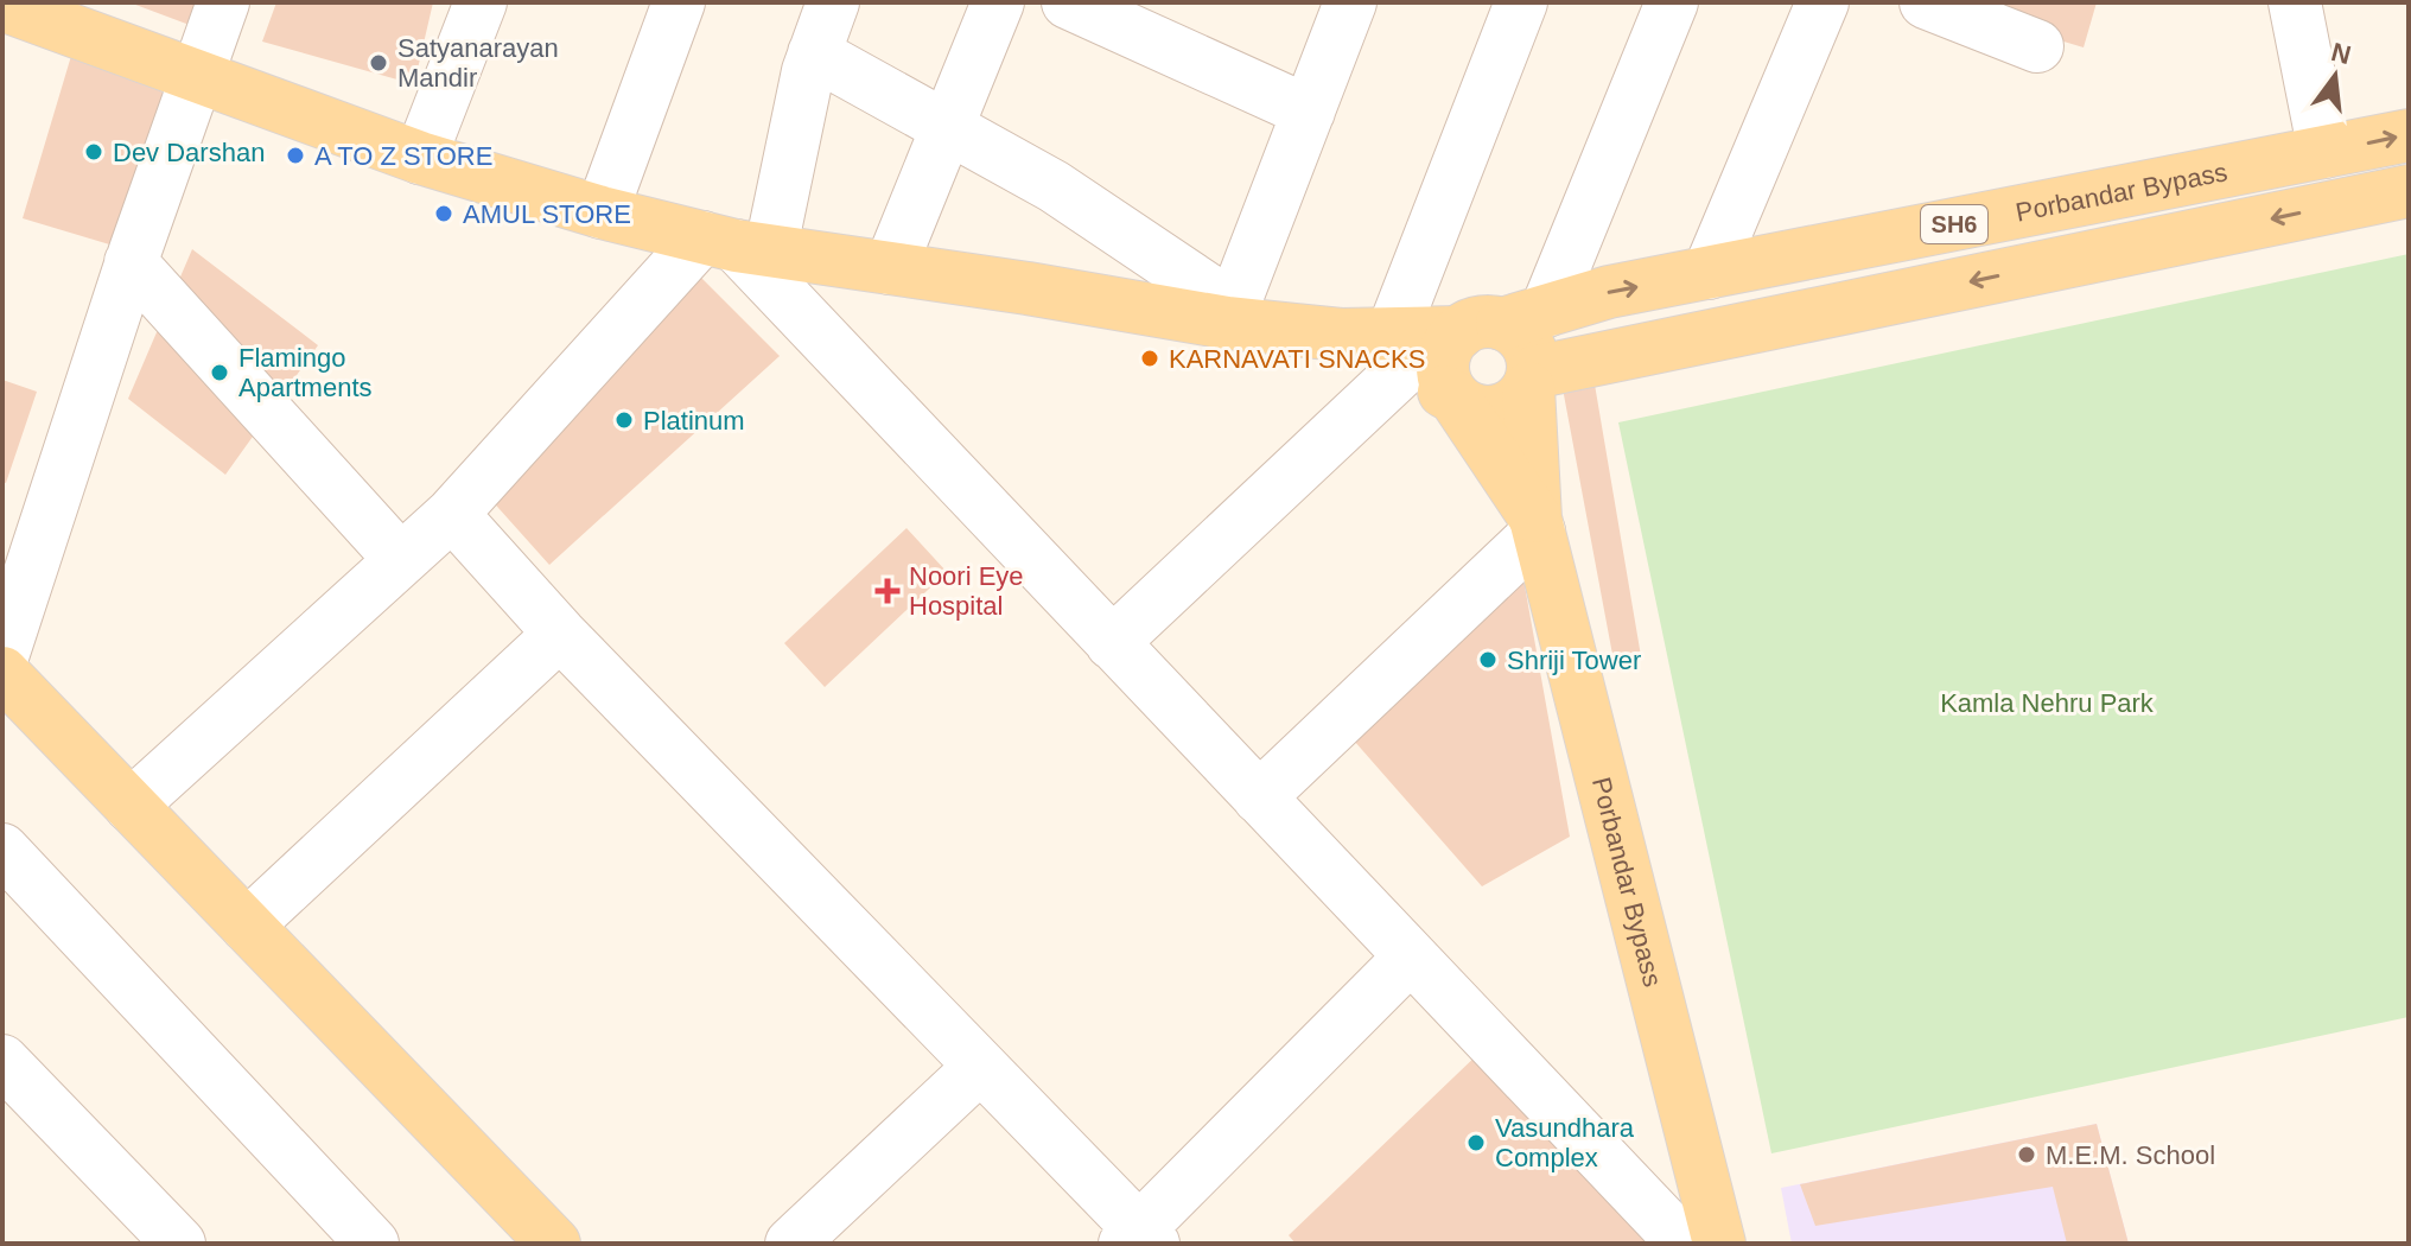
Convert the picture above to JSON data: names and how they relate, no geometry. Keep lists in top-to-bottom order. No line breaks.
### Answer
{"streets":{"main road":["Porbandar Bypass","SH6"]},"crossings":[["Porbandar Bypass","SH6"]],"parks":["Kamla Nehru Park"],"places":{"other":["Satyanarayan Mandir","Dev Darshan","A TO Z STORE","AMUL STORE","KARNAVATI SNACKS","Flamingo Apartments","Platinum","Shriji Tower","Vasundhara Complex","M.E.M. School"],"health":["Noori Eye Hospital"]},"north":"top"}
